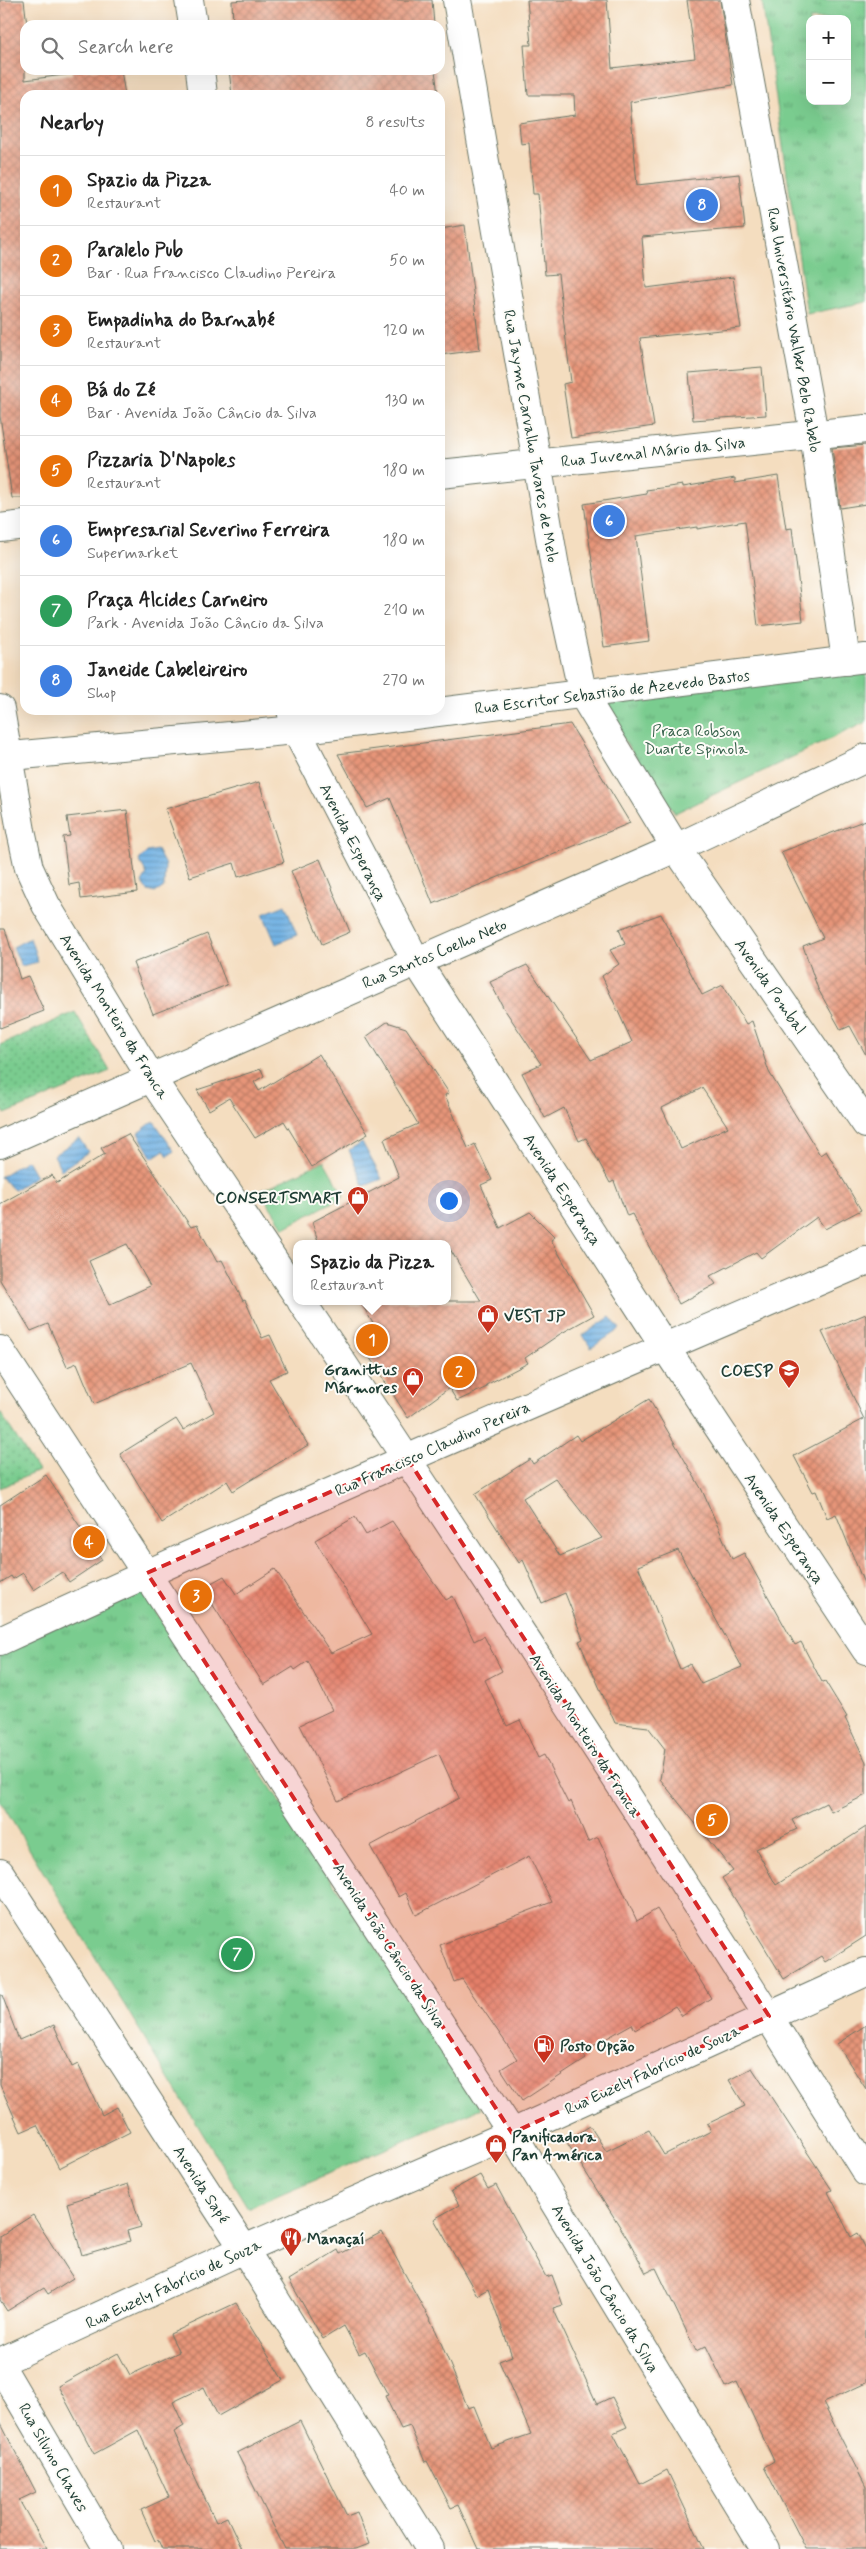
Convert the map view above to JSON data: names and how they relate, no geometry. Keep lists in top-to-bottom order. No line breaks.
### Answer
{"streets":{"street":["Rua Universitário Walber Belo Rabelo","Rua Jayme Carvalho Tavares de Melo","Rua Juvenal Mário da Silva","Rua Escritor Sebastião de Azevedo Bastos","Avenida Esperança","Rua Santos Coelho Neto","Avenida Pombal","Avenida Monteiro da Franca","Rua Francisco Claudino Pereira","Avenida João Câncio da Silva","Rua Euzely Fabrício de Souza","Avenida Sapé","Rua Silvino Chaves"]},"crossings":[["Rua Universitário Walber Belo Rabelo","Rua Juvenal Mário da Silva"],["Rua Universitário Walber Belo Rabelo","Rua Escritor Sebastião de Azevedo Bastos"],["Rua Jayme Carvalho Tavares de Melo","Rua Juvenal Mário da Silva"],["Rua Jayme Carvalho Tavares de Melo","Rua Escritor Sebastião de Azevedo Bastos"],["Rua Jayme Carvalho Tavares de Melo","Rua Santos Coelho Neto"],["Rua Jayme Carvalho Tavares de Melo","Avenida Pombal"],["Rua Escritor Sebastião de Azevedo Bastos","Avenida Esperança"],["Rua Escritor Sebastião de Azevedo Bastos","Avenida Monteiro da Franca"],["Avenida Esperança","Rua Santos Coelho Neto"],["Avenida Esperança","Rua Francisco Claudino Pereira"],["Rua Santos Coelho Neto","Avenida Pombal"],["Rua Santos Coelho Neto","Avenida Monteiro da Franca"],["Avenida Monteiro da Franca","Rua Francisco Claudino Pereira"],["Avenida Monteiro da Franca","Rua Euzely Fabrício de Souza"],["Rua Francisco Claudino Pereira","Avenida João Câncio da Silva"],["Avenida João Câncio da Silva","Rua Euzely Fabrício de Souza"],["Rua Euzely Fabrício de Souza","Avenida Sapé"],["Rua Euzely Fabrício de Souza","Rua Silvino Chaves"]],"parks":["Praca Robson Duarte Spinola"],"places":{"shop":["CONSERTSMART","VEST JP","Granittus Mármores","Panificadora Pan América"],"school or university":["COESP"],"fuel station":["Posto Opção"],"restaurant":["Manaçaí"]},"page":{"map_buttons":["+","−"],"search":"Search here","heading":["Nearby","8 results"],"list":[{"mark":"1","name":"Spazio da Pizza","note":"Restaurant","value":"40 m"},{"mark":"2","name":"Paralelo Pub","note":"Bar · Rua Francisco Claudino Pereira","value":"50 m"},{"mark":"3","name":"Empadinha do Barnabé","note":"Restaurant","value":"120 m"},{"mark":"4","name":"Bá do Zé","note":"Bar · Avenida João Câncio da Silva","value":"130 m"},{"mark":"5","name":"Pizzaria D'Napoles","note":"Restaurant","value":"180 m"},{"mark":"6","name":"Empresarial Severino Ferreira","note":"Supermarket","value":"180 m"},{"mark":"7","name":"Praça Alcides Carneiro","note":"Park · Avenida João Câncio da Silva","value":"210 m"},{"mark":"8","name":"Janeide Cabeleireiro","note":"Shop","value":"270 m"}],"pins":["8","6","1","2","4","3","5","7"],"popup":["Spazio da Pizza","Restaurant"]}}
